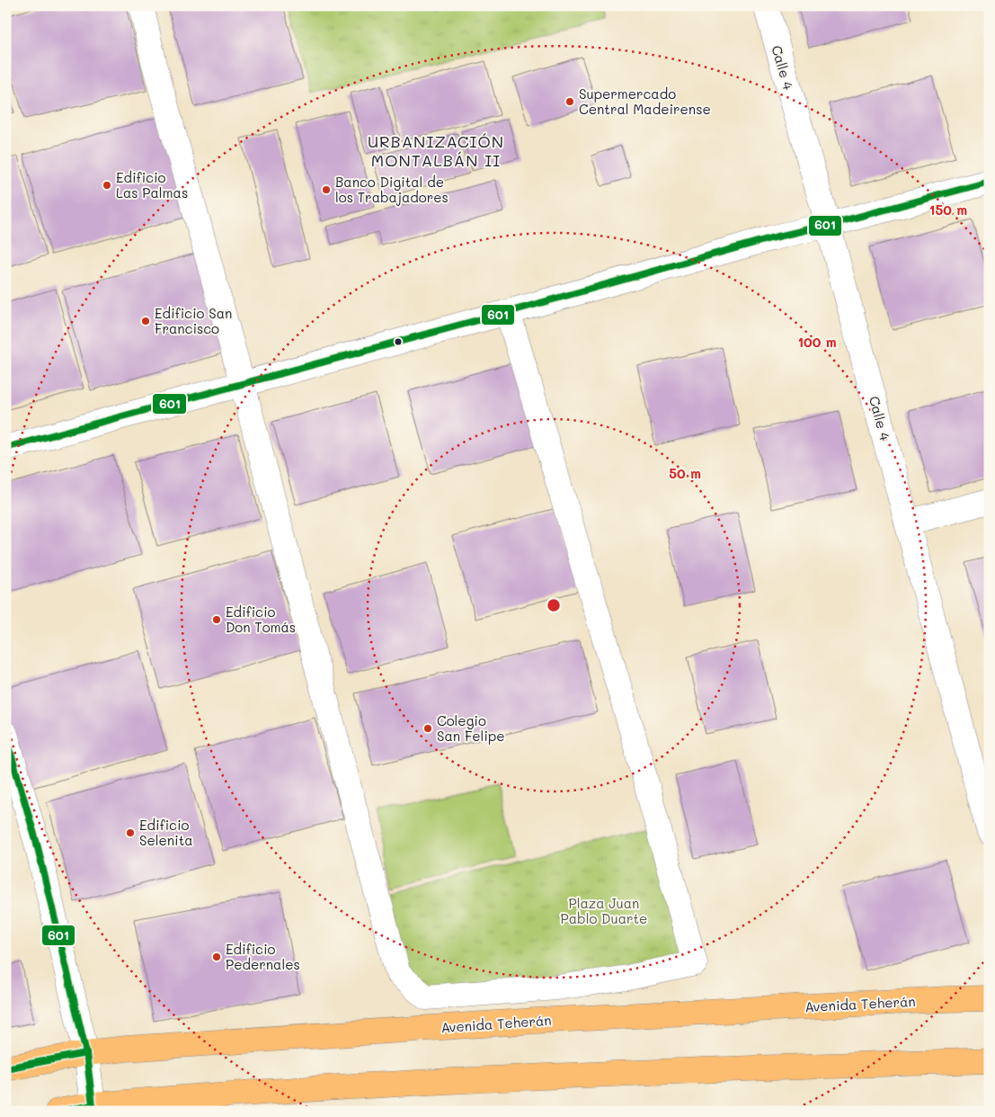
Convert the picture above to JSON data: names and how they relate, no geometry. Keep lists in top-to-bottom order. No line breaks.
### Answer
{"streets":{"main road":["Avenida Teherán"],"street":["Calle 4"]},"districts":["URBANIZACIÓN MONTALBÁN II"],"parks":["Plaza Juan Pablo Duarte"],"places":["Supermercado Central Madeirense","Edificio Las Palmas","Banco Digital de los Trabajadores","Edificio San Francisco","Edificio Don Tomás","Colegio San Felipe","Edificio Selenita","Edificio Pedernales"],"lines":["transit line 601"],"rings":["150 m","100 m","50 m"]}
